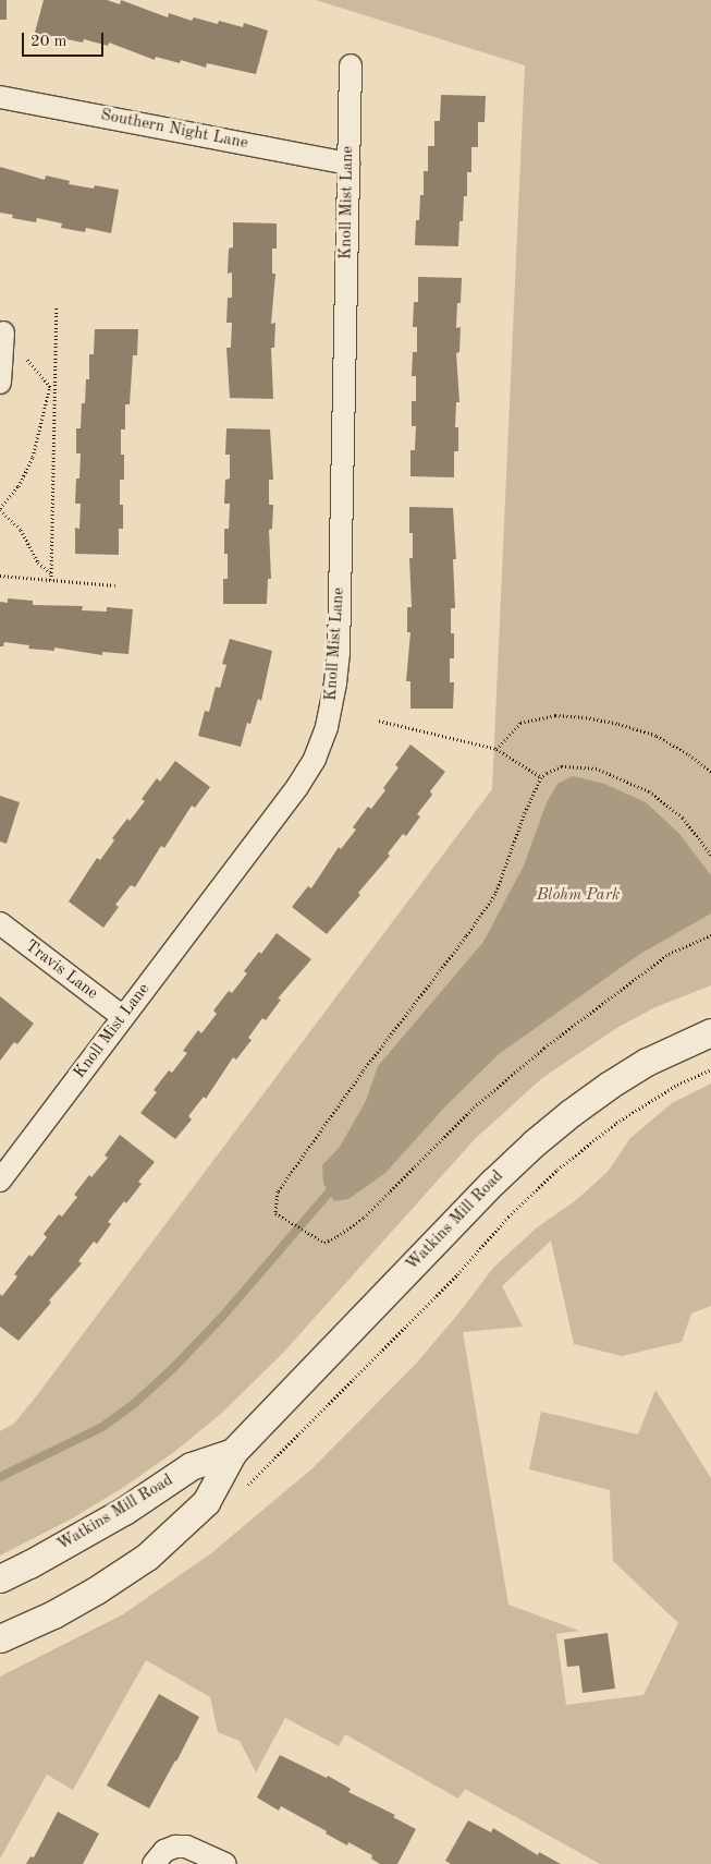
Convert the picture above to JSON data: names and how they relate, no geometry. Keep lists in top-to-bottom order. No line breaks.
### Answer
{"streets":{"street":["Southern Night Lane","Knoll Mist Lane","Travis Lane","Watkins Mill Road"]},"crossings":[["Southern Night Lane","Knoll Mist Lane"],["Knoll Mist Lane","Travis Lane"]],"parks":["Blohm Park"],"scale_bar":"20 m"}
